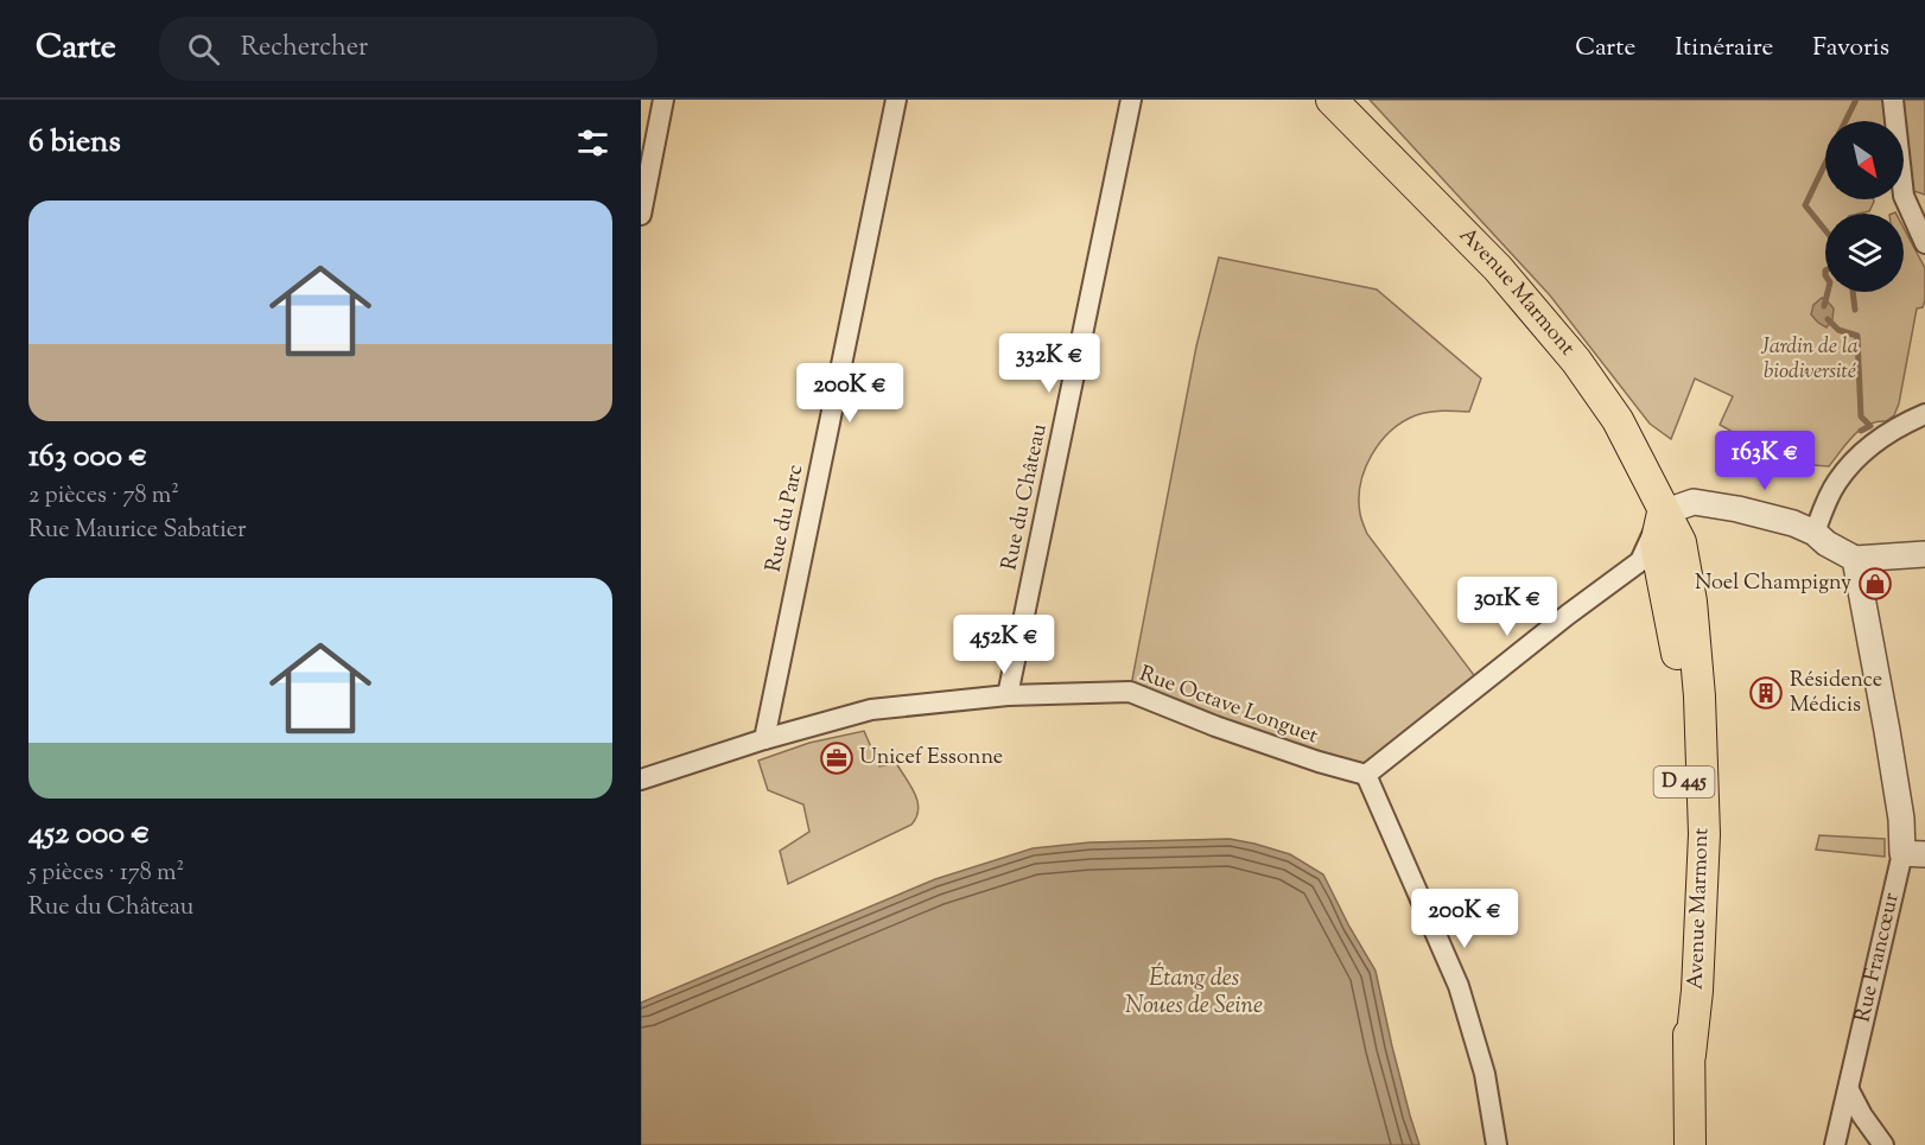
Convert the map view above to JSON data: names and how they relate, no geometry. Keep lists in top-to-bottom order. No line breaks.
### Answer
{"streets":{"main road":["Avenue Marmont","D 445"],"street":["Rue du Château","Rue du Parc","Rue Octave Longuet","Rue Francœur"]},"crossings":[["Avenue Marmont","D 445"],["Rue du Château","Rue Octave Longuet"],["Rue du Parc","Rue Octave Longuet"]],"water":["Étang des Noues de Seine"],"parks":["Jardin de la biodiversité"],"places":{"shop":["Noel Champigny"],"building":["Résidence Médicis"],"office":["Unicef Essonne"]},"north":"bottom right","page":{"header":"Carte","search":"Rechercher","nav":["Carte","Itinéraire","Favoris"],"heading":"6 biens","list":[{"name":"163 000 €","note":"2 pièces · 78 m² · Rue Maurice Sabatier"},{"name":"452 000 €","note":"5 pièces · 178 m² · Rue du Château"}],"price":["332K €","200K €","163K €","301K €","452K €","200K €"]}}
